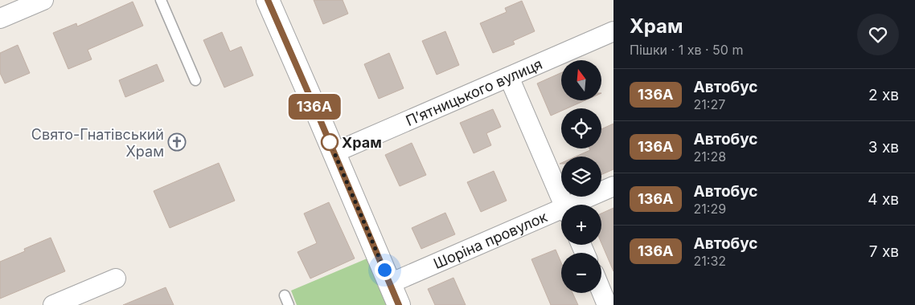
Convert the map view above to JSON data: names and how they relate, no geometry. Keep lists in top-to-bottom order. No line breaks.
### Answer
{"streets":{"street":["П’ятницького вулиця","Шоріна провулок"]},"places":{"church":["Свято-Гнатівський Храм"],"other":["Храм"]},"lines":["bus line 136А"],"north":"top","page":{"on_map":"136А","heading":["Храм","Пішки · 1 хв · 50 m"],"map_buttons":["+","−"],"list":[{"mark":"136А","name":"Автобус","note":"21:27","value":"2 хв"},{"mark":"136А","name":"Автобус","note":"21:28","value":"3 хв"},{"mark":"136А","name":"Автобус","note":"21:29","value":"4 хв"},{"mark":"136А","name":"Автобус","note":"21:32","value":"7 хв"}]}}
